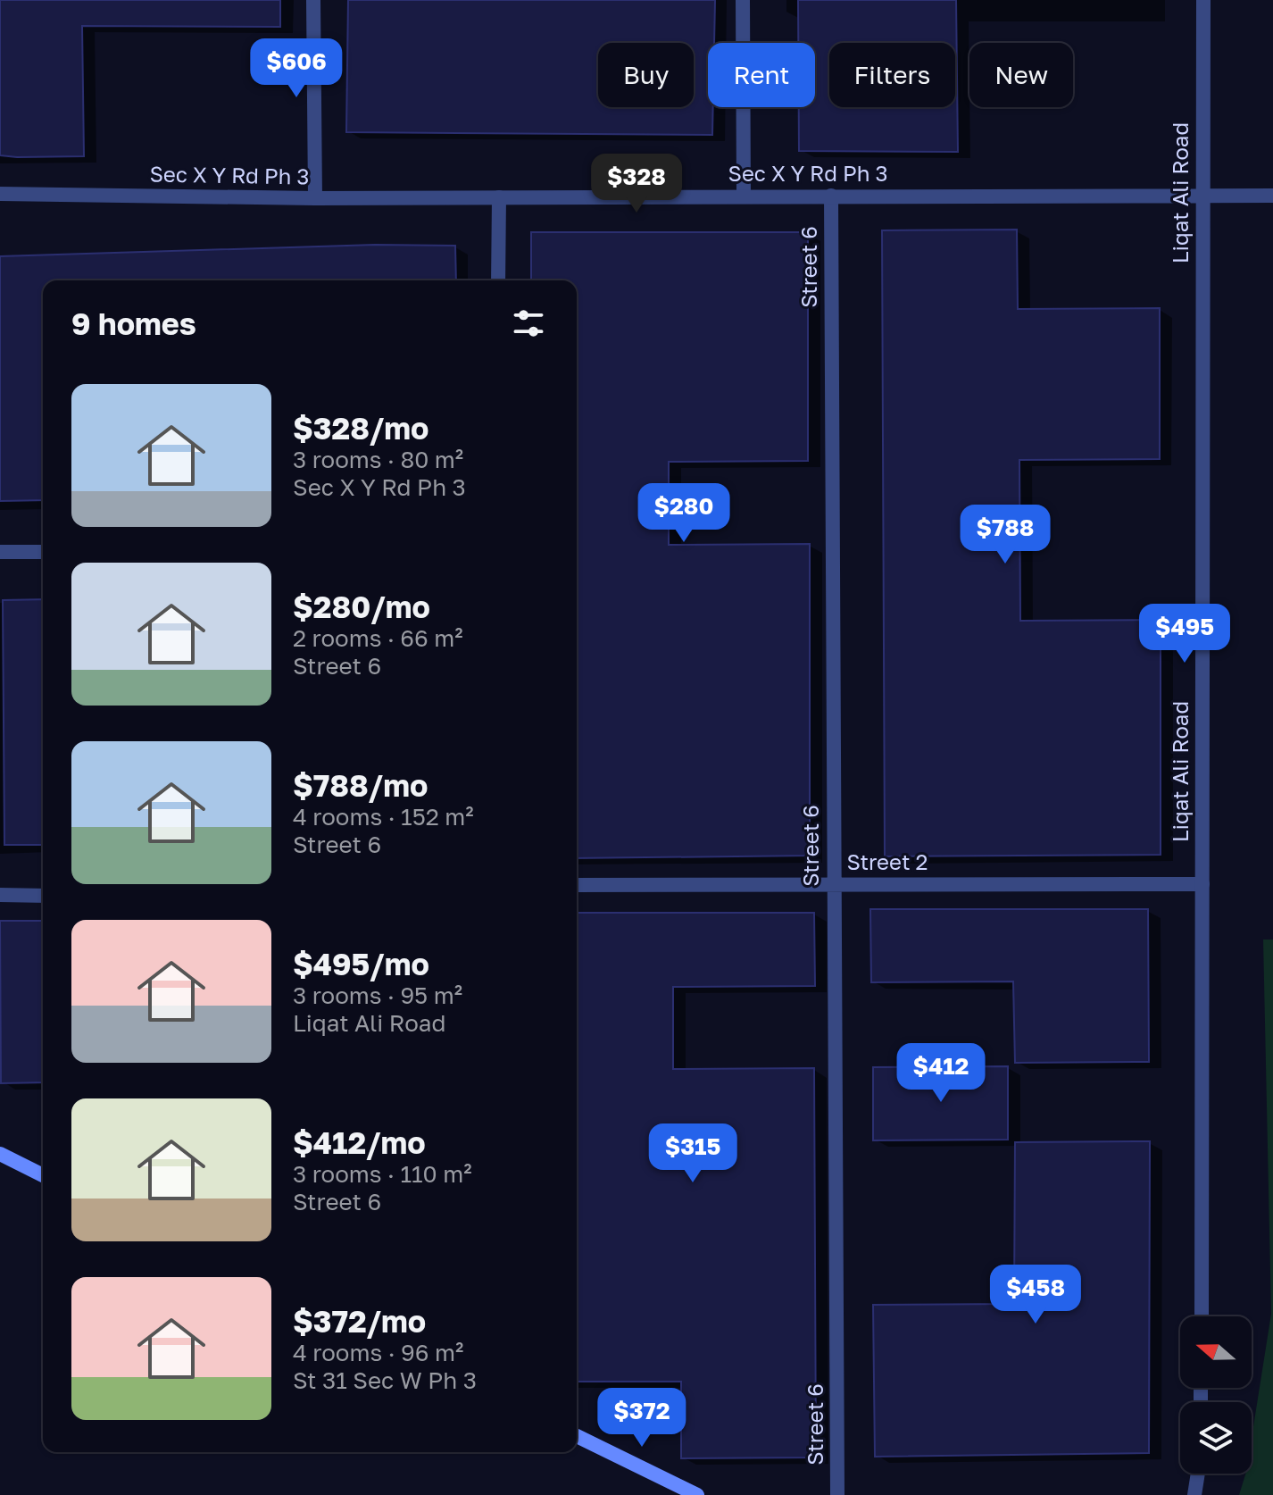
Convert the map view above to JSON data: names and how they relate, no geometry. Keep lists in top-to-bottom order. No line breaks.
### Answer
{"streets":{"street":["Sec X Y Rd Ph 3","Liqat Ali Road","Street 6","Street 2"]},"crossings":[["Sec X Y Rd Ph 3","Liqat Ali Road"],["Sec X Y Rd Ph 3","Street 6"],["Liqat Ali Road","Street 2"],["Street 6","Street 2"]],"north":"left","page":{"price":["$606","$328","$280","$788","$495","$412","$315","$458","$372"],"chip":["Buy","Rent","Filters","New"],"heading":"9 homes","list":[{"name":"$328/mo","note":"3 rooms · 80 m² · Sec X Y Rd Ph 3"},{"name":"$280/mo","note":"2 rooms · 66 m² · Street 6"},{"name":"$788/mo","note":"4 rooms · 152 m² · Street 6"},{"name":"$495/mo","note":"3 rooms · 95 m² · Liqat Ali Road"},{"name":"$412/mo","note":"3 rooms · 110 m² · Street 6"},{"name":"$372/mo","note":"4 rooms · 96 m² · St 31 Sec W Ph 3"}]}}
